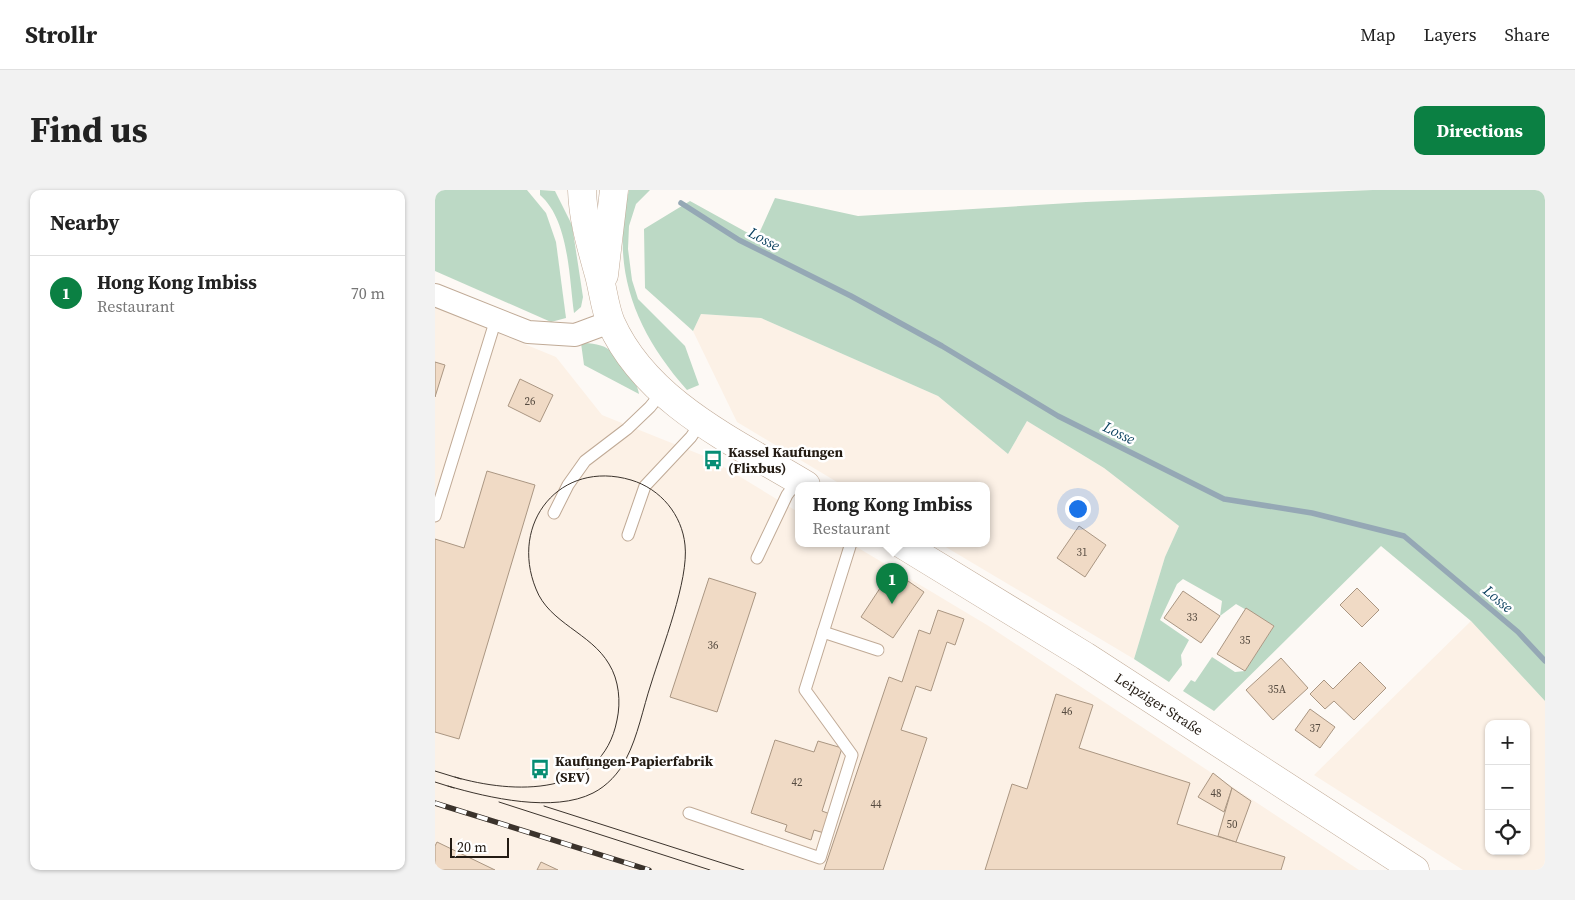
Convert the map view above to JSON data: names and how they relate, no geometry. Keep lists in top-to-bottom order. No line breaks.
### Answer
{"streets":{"street":["Leipziger Straße"]},"water":["Losse"],"places":{"bus stop":["Kassel Kaufungen (Flixbus)","Kaufungen-Papierfabrik (SEV)"]},"house_numbers":["26","31","33","35","36","35A","46","37","42","48","44","50"],"scale_bar":"20 m","page":{"header":"Strollr","nav":["Map","Layers","Share"],"title":"Find us","buttons":"Directions","heading":"Nearby","list":[{"mark":"1","name":"Hong Kong Imbiss","note":"Restaurant","value":"70 m"}],"popup":["Hong Kong Imbiss","Restaurant"],"pins":"1","map_buttons":["+","−"],"scale":"20 m"}}
